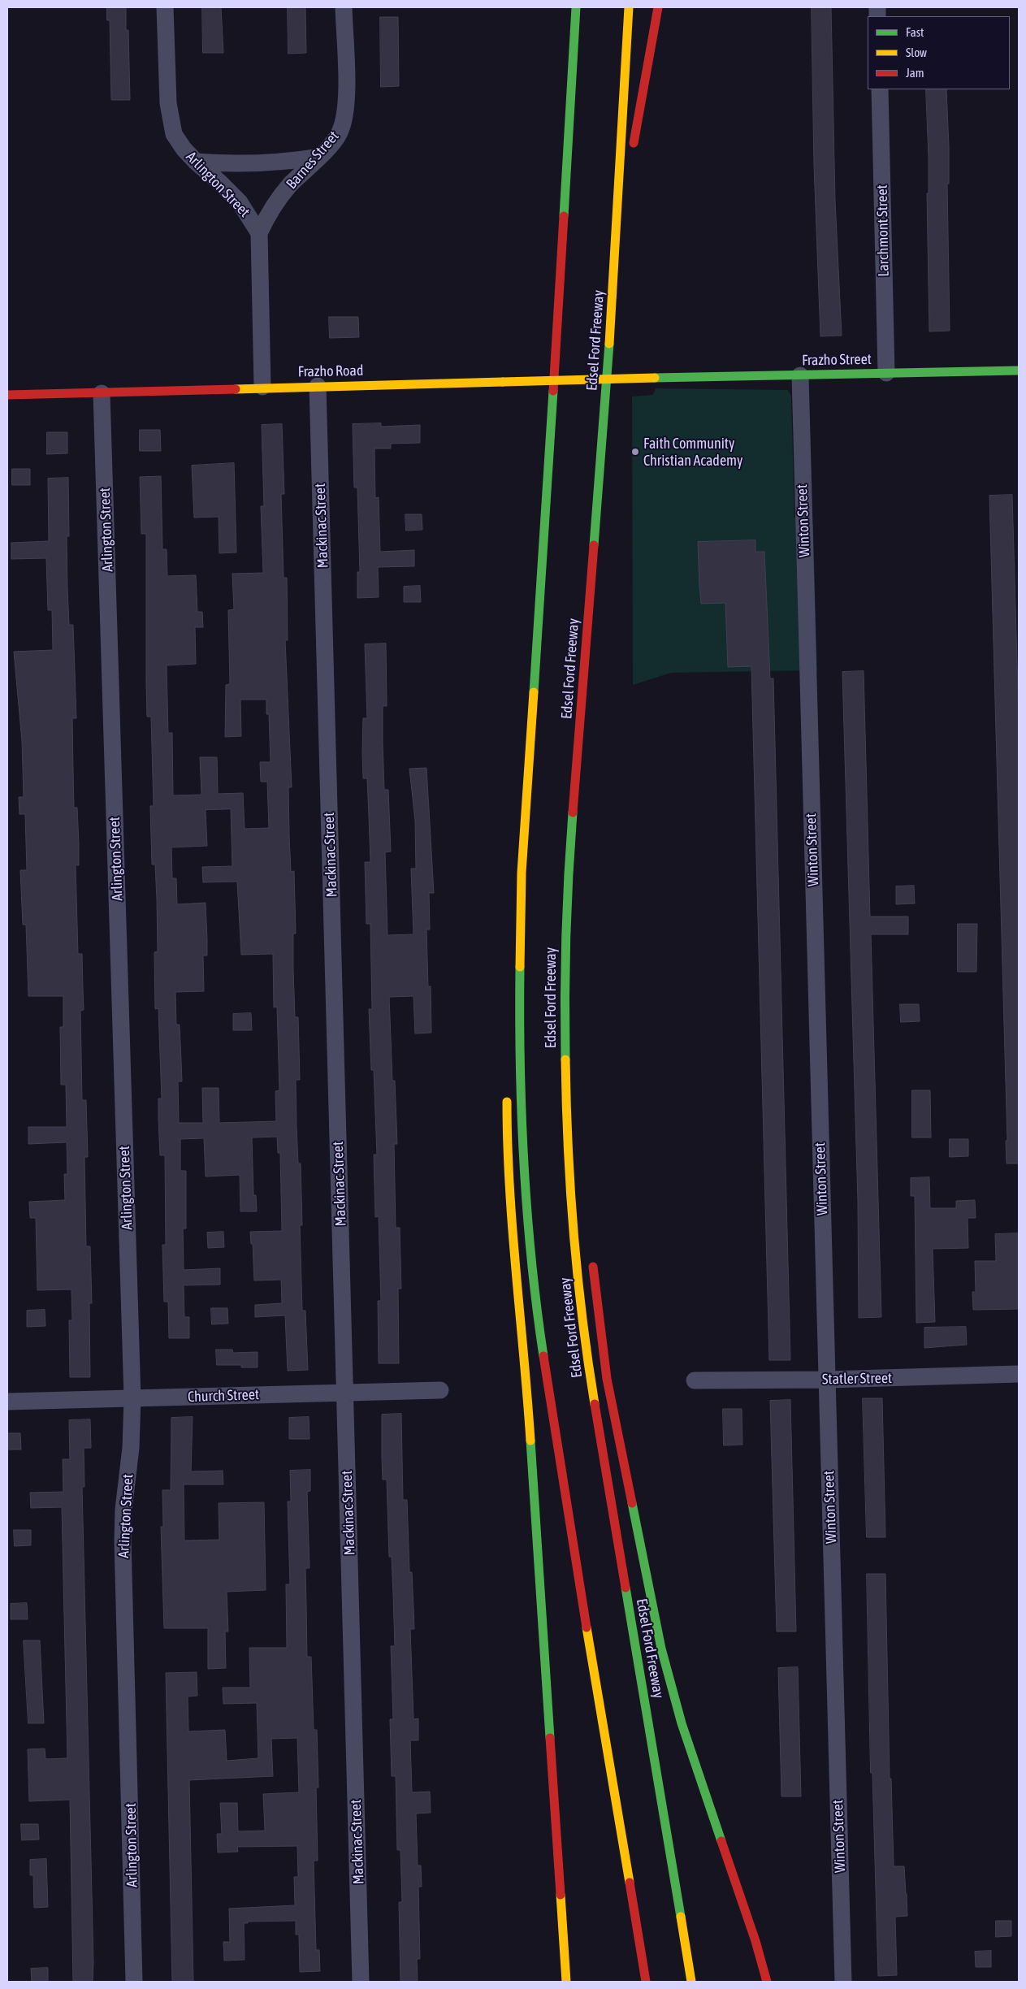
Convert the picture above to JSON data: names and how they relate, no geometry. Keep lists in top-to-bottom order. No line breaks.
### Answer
{"streets":{"main road":["Edsel Ford Freeway","Frazho Street","Frazho Road"],"street":["Barnes Street","Arlington Street","Larchmont Street","Winton Street","Mackinac Street","Statler Street","Church Street"]},"crossings":[["Barnes Street","Arlington Street"],["Arlington Street","Frazho Road"],["Arlington Street","Church Street"],["Larchmont Street","Frazho Street"],["Frazho Street","Frazho Road"],["Frazho Street","Winton Street"],["Frazho Road","Mackinac Street"],["Winton Street","Statler Street"],["Mackinac Street","Church Street"]],"places":["Faith Community Christian Academy"],"legend":["Fast","Slow","Jam"]}
